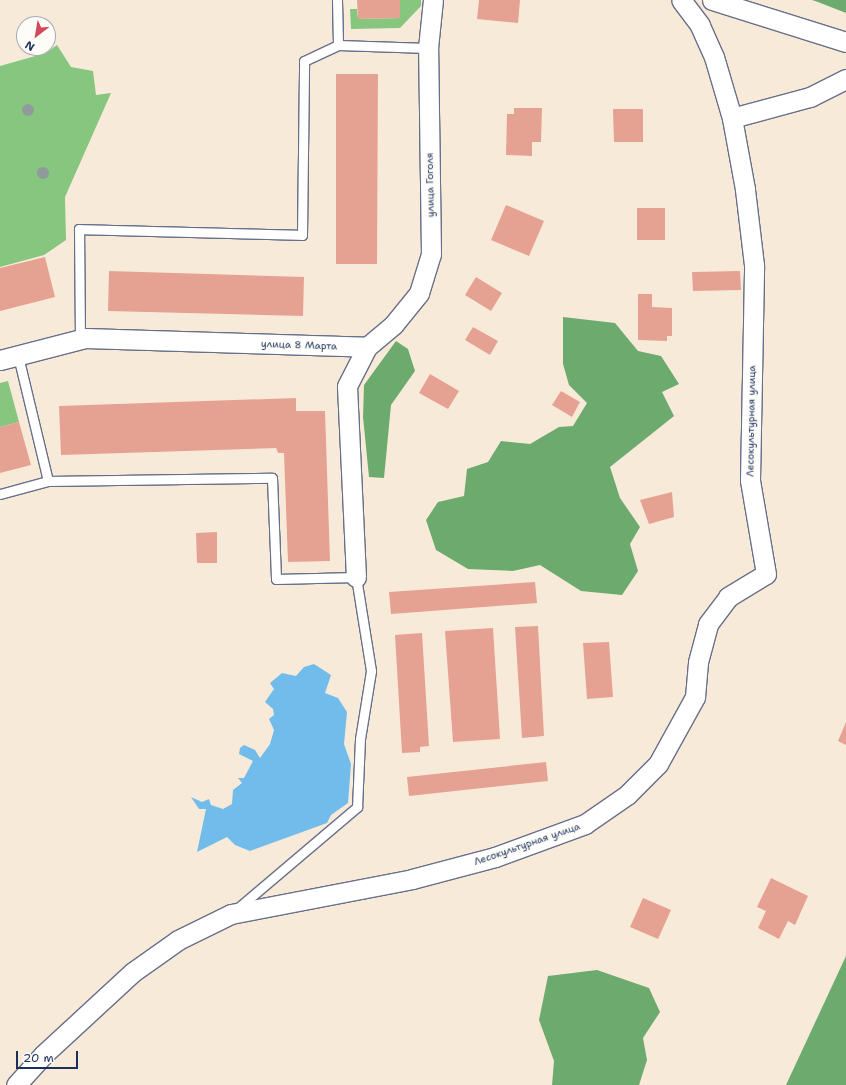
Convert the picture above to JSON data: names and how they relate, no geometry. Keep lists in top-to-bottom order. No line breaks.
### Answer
{"streets":{"street":["улица Гоголя","улица 8 Марта","Лесокультурная улица"]},"crossings":[["улица Гоголя","улица 8 Марта"]],"scale_bar":"20 m","north":"bottom left"}
